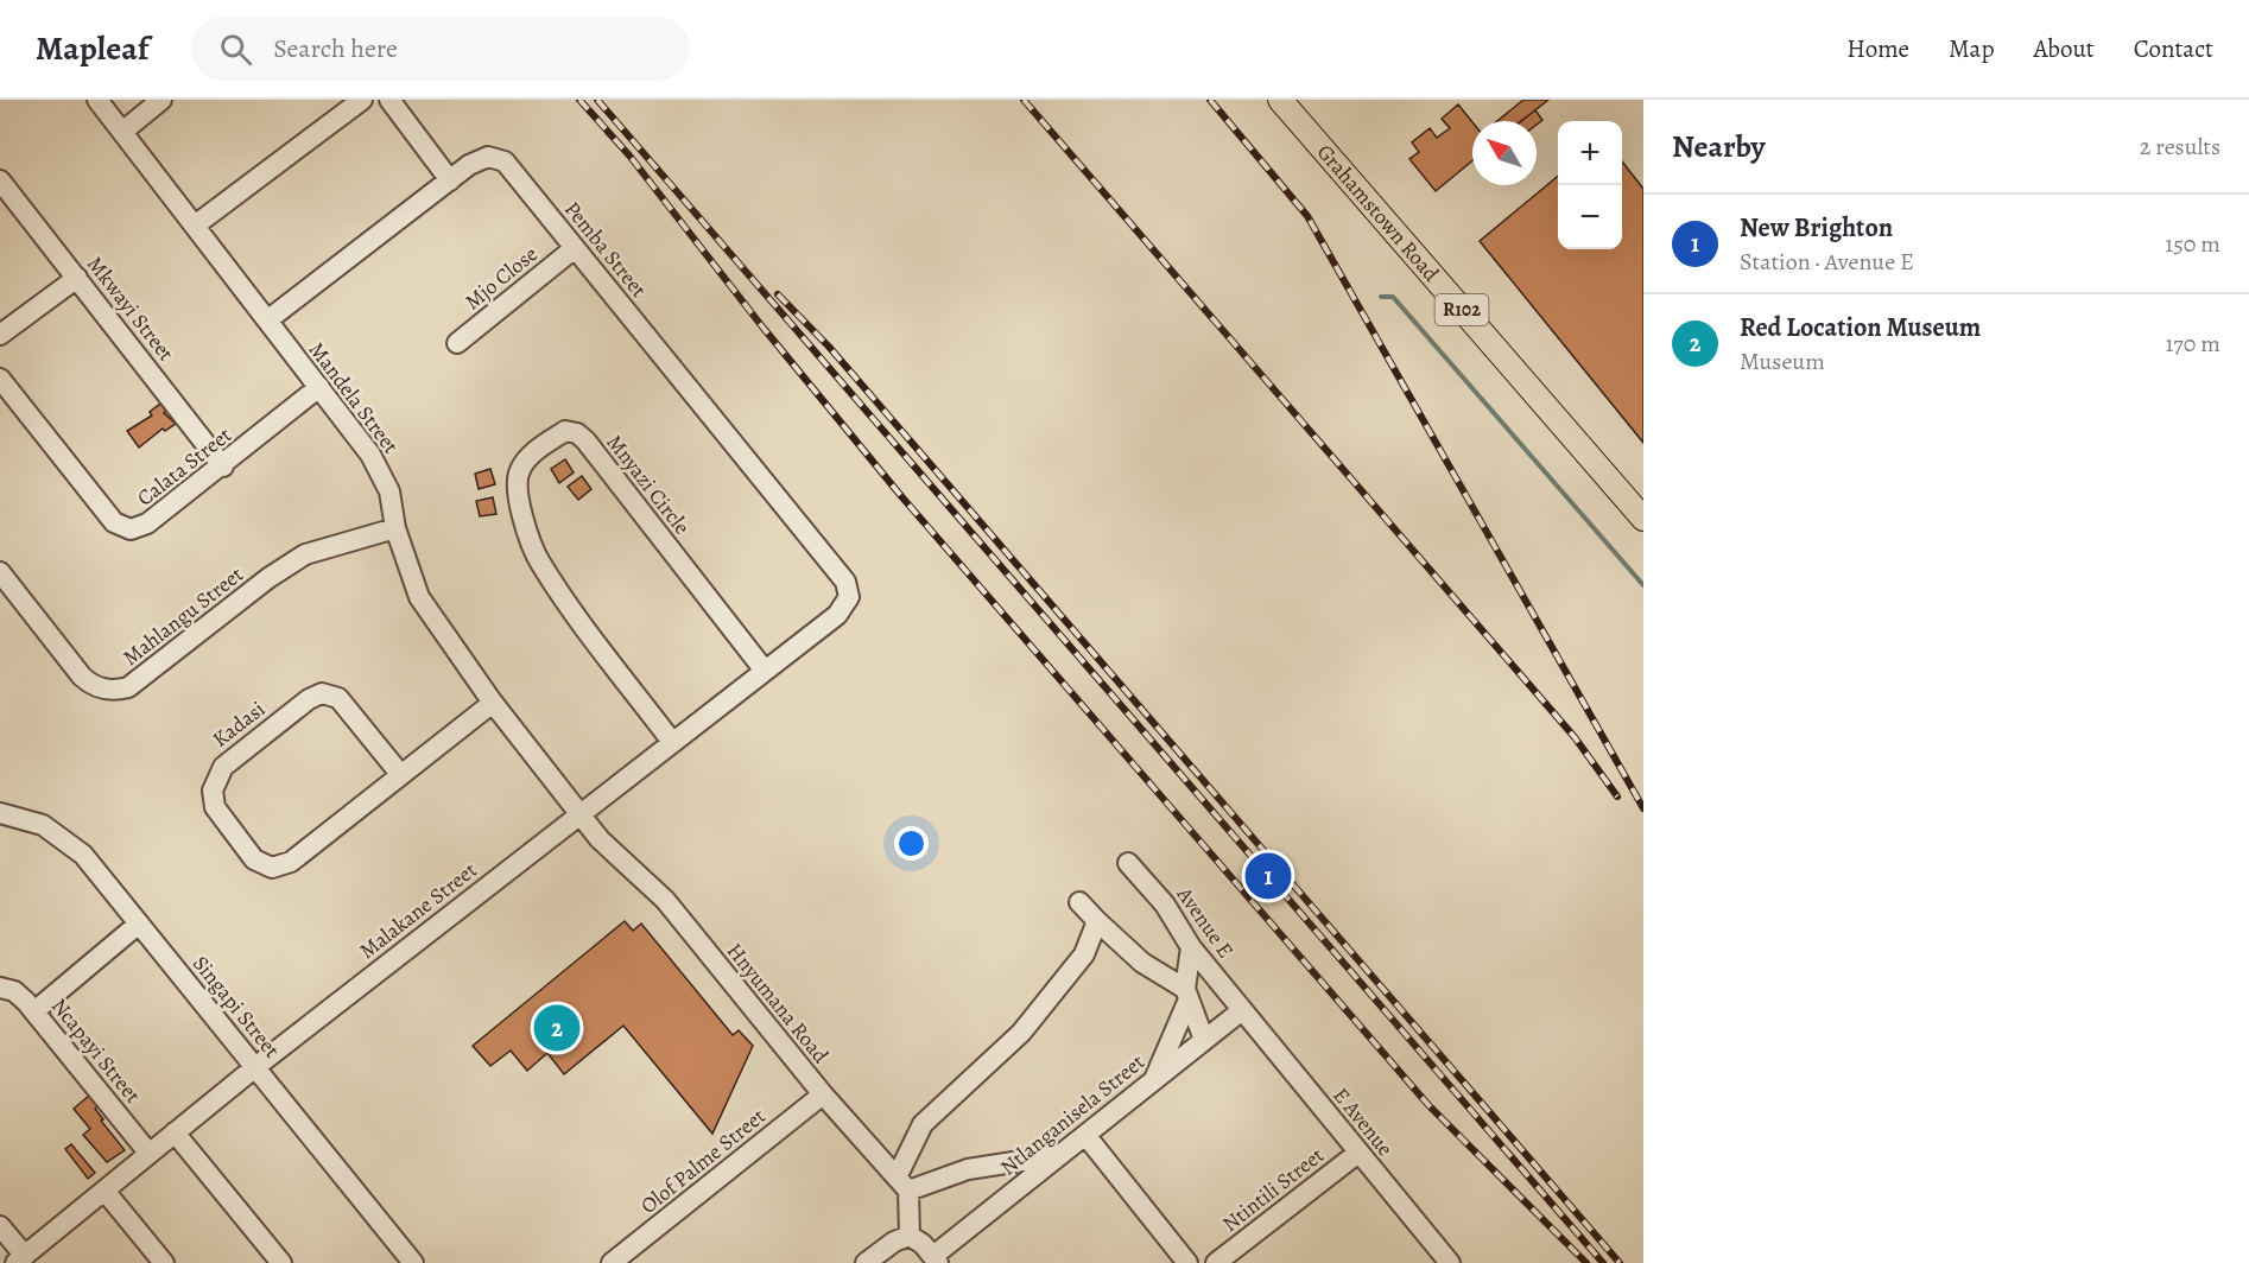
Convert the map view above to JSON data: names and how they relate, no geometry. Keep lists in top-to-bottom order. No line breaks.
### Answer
{"streets":{"main road":["Grahamstown Road","R102"],"street":["Pemba Street","Mjo Close","Mkwayi Street","Mandela Street","Calata Street","Mnyazi Circle","Mahlangu Street","Kadasi","Malakane Street","Avenue E","Hnyumana Road","Singapi Street","Ncapayi Street","Ntlanganisela Street","E Avenue","Olof Palme Street","Ntintili Street"]},"crossings":[["Pemba Street","Mjo Close"],["Pemba Street","Mandela Street"],["Pemba Street","Malakane Street"],["Mkwayi Street","Calata Street"],["Mandela Street","Calata Street"],["Mandela Street","Mahlangu Street"],["Mandela Street","Kadasi"],["Mandela Street","Malakane Street"],["Mandela Street","Hnyumana Road"],["Mnyazi Circle","Malakane Street"],["Malakane Street","Hnyumana Road"],["Malakane Street","Singapi Street"],["Malakane Street","Ncapayi Street"],["Avenue E","Ntlanganisela Street"],["Avenue E","E Avenue"],["Hnyumana Road","Olof Palme Street"],["Ntlanganisela Street","E Avenue"],["E Avenue","Ntintili Street"]],"north":"top left","page":{"header":"Mapleaf","search":"Search here","nav":["Home","Map","About","Contact"],"heading":["Nearby","2 results"],"map_buttons":["+","−"],"list":[{"mark":"1","name":"New Brighton","note":"Station · Avenue E","value":"150 m"},{"mark":"2","name":"Red Location Museum","note":"Museum","value":"170 m"}],"pins":["1","2"]}}
